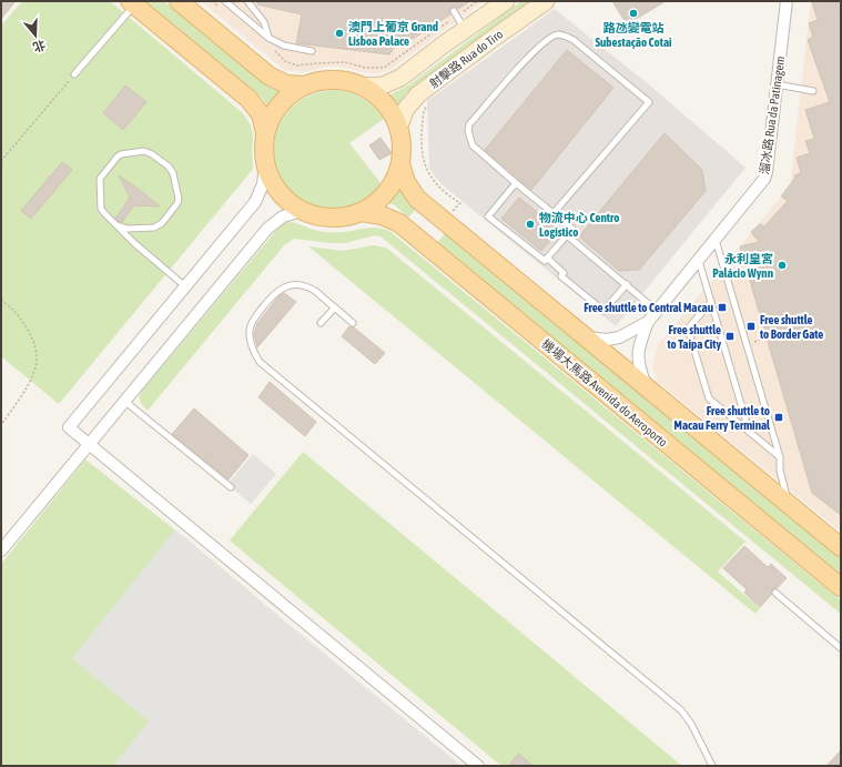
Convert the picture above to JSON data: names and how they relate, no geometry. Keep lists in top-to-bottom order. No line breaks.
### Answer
{"streets":{"main road":["機場大馬路 Avenida do Aeroporto"],"street":["射擊路 Rua do Tiro","溜冰路 Rua da Patinagem"]},"crossings":[["射擊路 Rua do Tiro","機場大馬路 Avenida do Aeroporto"]],"places":{"other":["路氹變電站 Subestação Cotai","澳門上葡京 Grand Lisboa Palace","物流中心 Centro Logistico","永利皇宮 Palácio Wynn"],"transit":["Free shuttle to Central Macau","Free shuttle to Border Gate","Free shuttle to Taipa City","Free shuttle to Macau Ferry Terminal"]},"north":"bottom"}
